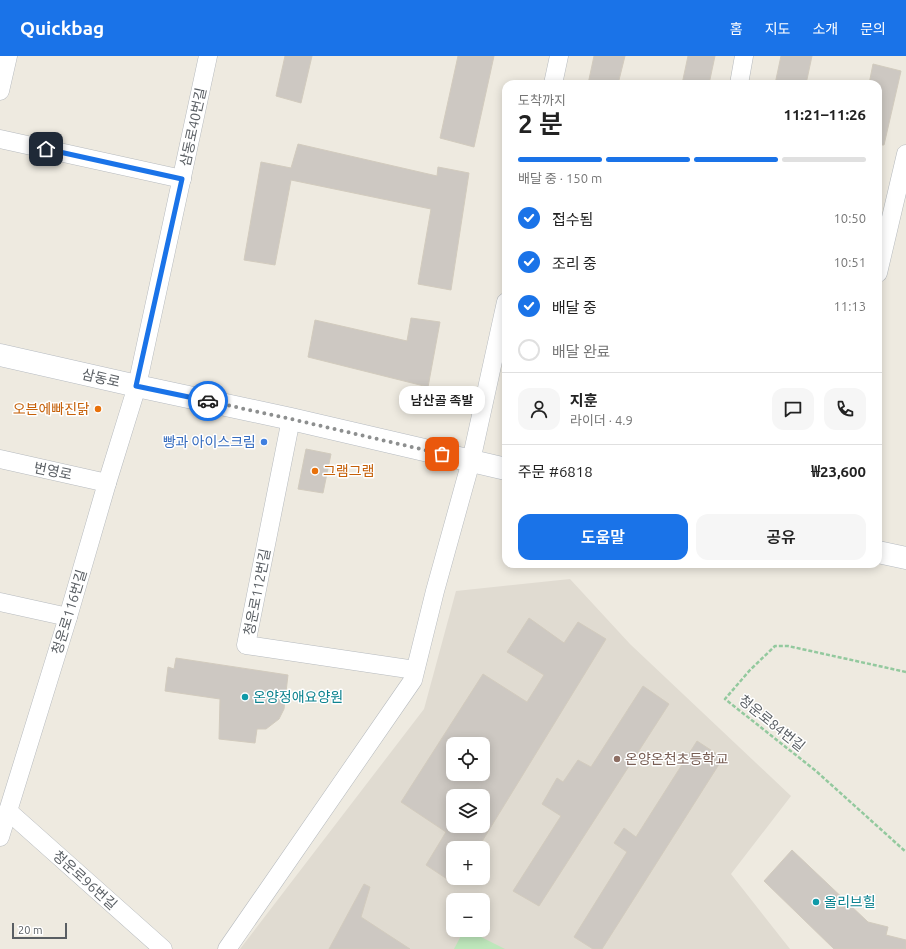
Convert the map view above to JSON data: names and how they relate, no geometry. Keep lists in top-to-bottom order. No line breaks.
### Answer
{"streets":{"street":["삼동로40번길","삼동로","번영로","청운로112번길","청운로116번길","청운로96번길"],"path":["청운로84번길"]},"crossings":[["삼동로40번길","삼동로"],["삼동로40번길","청운로116번길"],["삼동로","청운로112번길"],["삼동로","청운로116번길"],["번영로","청운로116번길"],["청운로116번길","청운로96번길"]],"places":["오븐에빠진닭","빵과 아이스크림","남산골 족발","그램그램","온양정애요양원","온양온천초등학교","올리브힐"],"scale_bar":"20 m","page":{"header":"Quickbag","nav":["홈","지도","소개","문의"],"heading":["2 분","도착까지","11:21–11:26"],"panel":["지훈","라이더 · 4.9","주문 #6818","₩23,600"],"bar":"배달 중 · 150 m","list":[["접수됨","10:50"],["조리 중","10:51"],["배달 중","11:13"],"배달 완료"],"bubble":"남산골 족발","buttons":["도움말","공유"],"map_buttons":["+","−"],"scale":"20 m"}}
